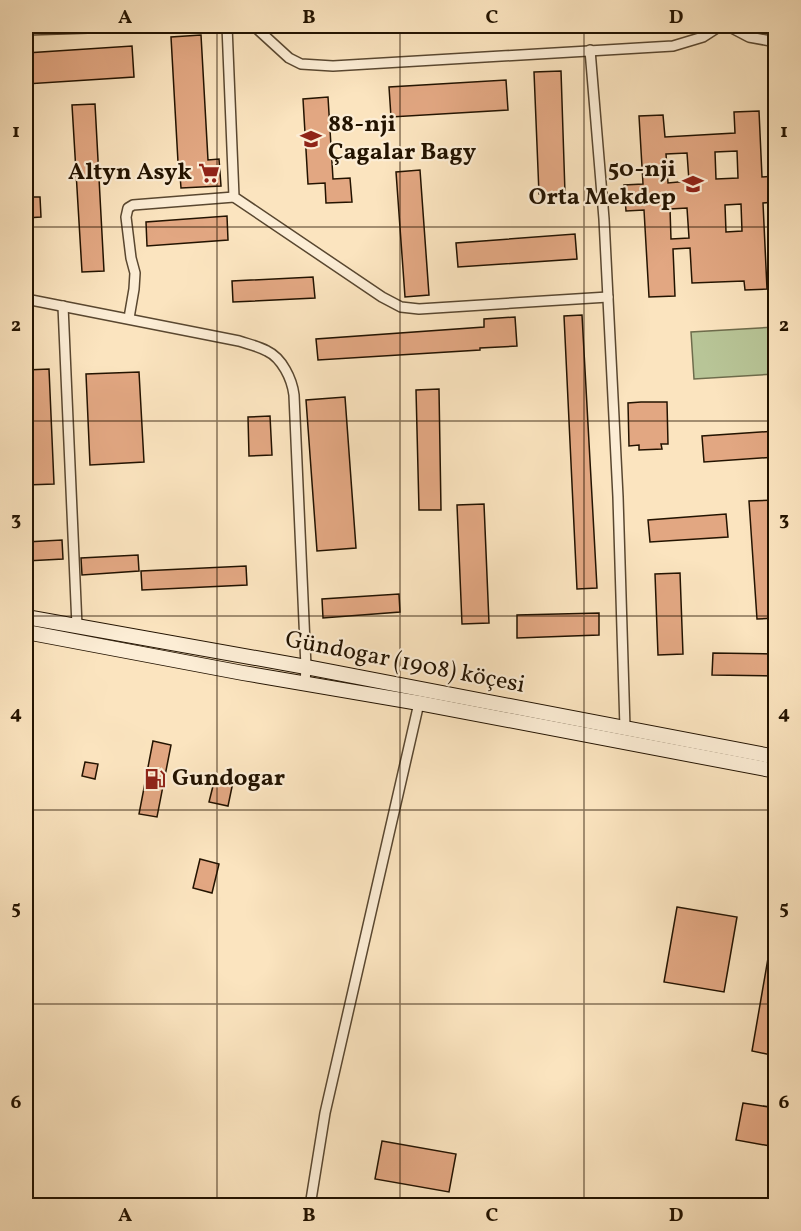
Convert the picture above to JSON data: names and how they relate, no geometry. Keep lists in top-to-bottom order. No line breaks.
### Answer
{"streets":{"main road":["Gündogar (1908) köçesi"]},"places":{"school or university":["88-nji Çagalar Bagy","50-nji Orta Mekdep"],"supermarket":["Altyn Asyk"],"fuel station":["Gundogar"]},"grid":{"columns":["A","B","C","D"],"rows":["1","2","3","4","5","6"]}}
